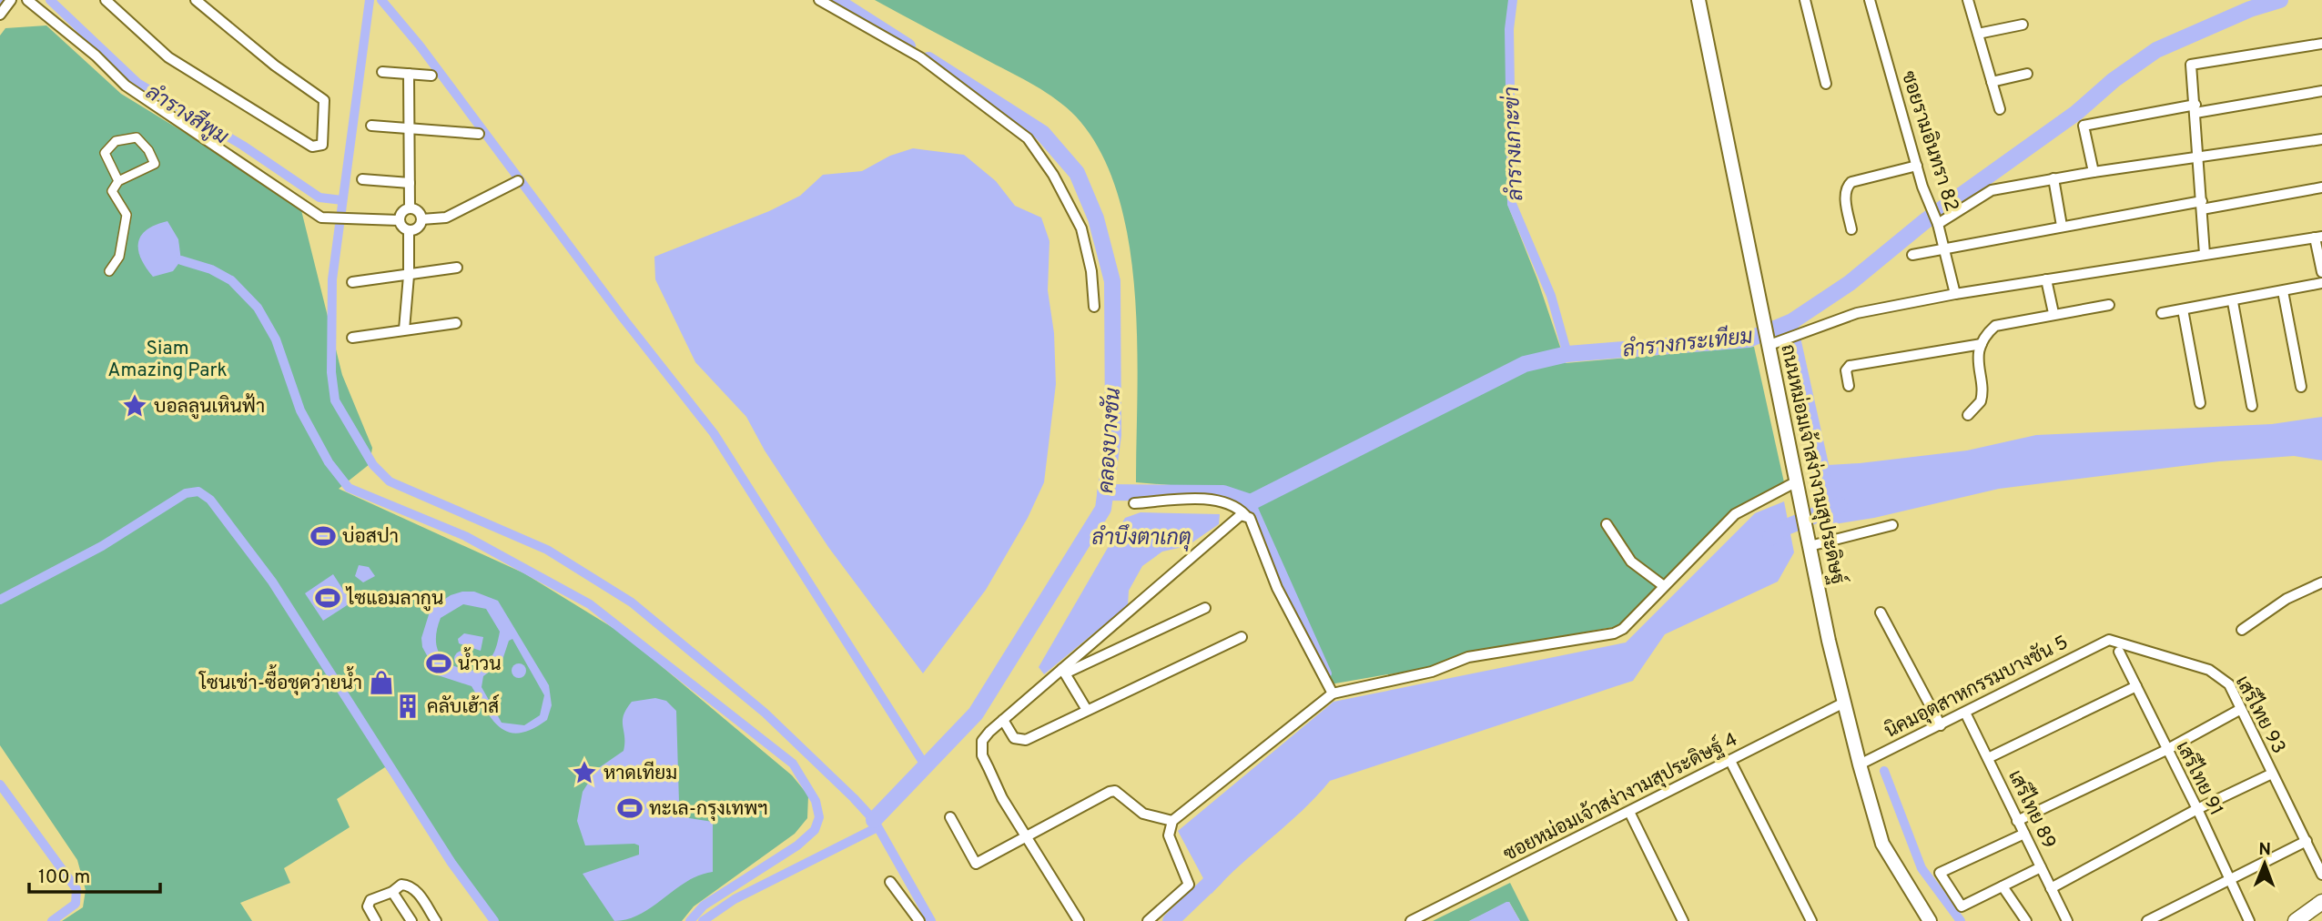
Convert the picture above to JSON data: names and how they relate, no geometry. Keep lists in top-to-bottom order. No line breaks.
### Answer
{"streets":{"street":["ซอยรามอินทรา 82","ถนนหม่อมเจ้าสง่างามสุประดิษฐ์","นิคมอุตสาหกรรมบางชัน 5","เสรีไทย 93","เสรีไทย 91","ซอยหม่อมเจ้าสง่างามสุประดิษฐ์ 4","เสรีไทย 89"]},"crossings":[["ถนนหม่อมเจ้าสง่างามสุประดิษฐ์","นิคมอุตสาหกรรมบางชัน 5"],["ถนนหม่อมเจ้าสง่างามสุประดิษฐ์","ซอยหม่อมเจ้าสง่างามสุประดิษฐ์ 4"],["นิคมอุตสาหกรรมบางชัน 5","เสรีไทย 93"],["นิคมอุตสาหกรรมบางชัน 5","เสรีไทย 89"]],"water":["ลำรางสีพูม","ลำรางเกาะข่า","ลำรางกระเทียม","คลองบางชัน","ลำบึงตาเกตุ"],"parks":["Siam Amazing Park"],"places":{"place":["บอลลูนเหินฟ้า","หาดเทียม"],"sports":["บ่อสปา","ไซแอมลากูน","น้ำวน","ทะเล-กรุงเทพฯ"],"shop":["โซนเช่า-ซื้อชุดว่ายน้ำ"],"building":["คลับเฮ้าส์"]},"scale_bar":"100 m","north":"top"}
